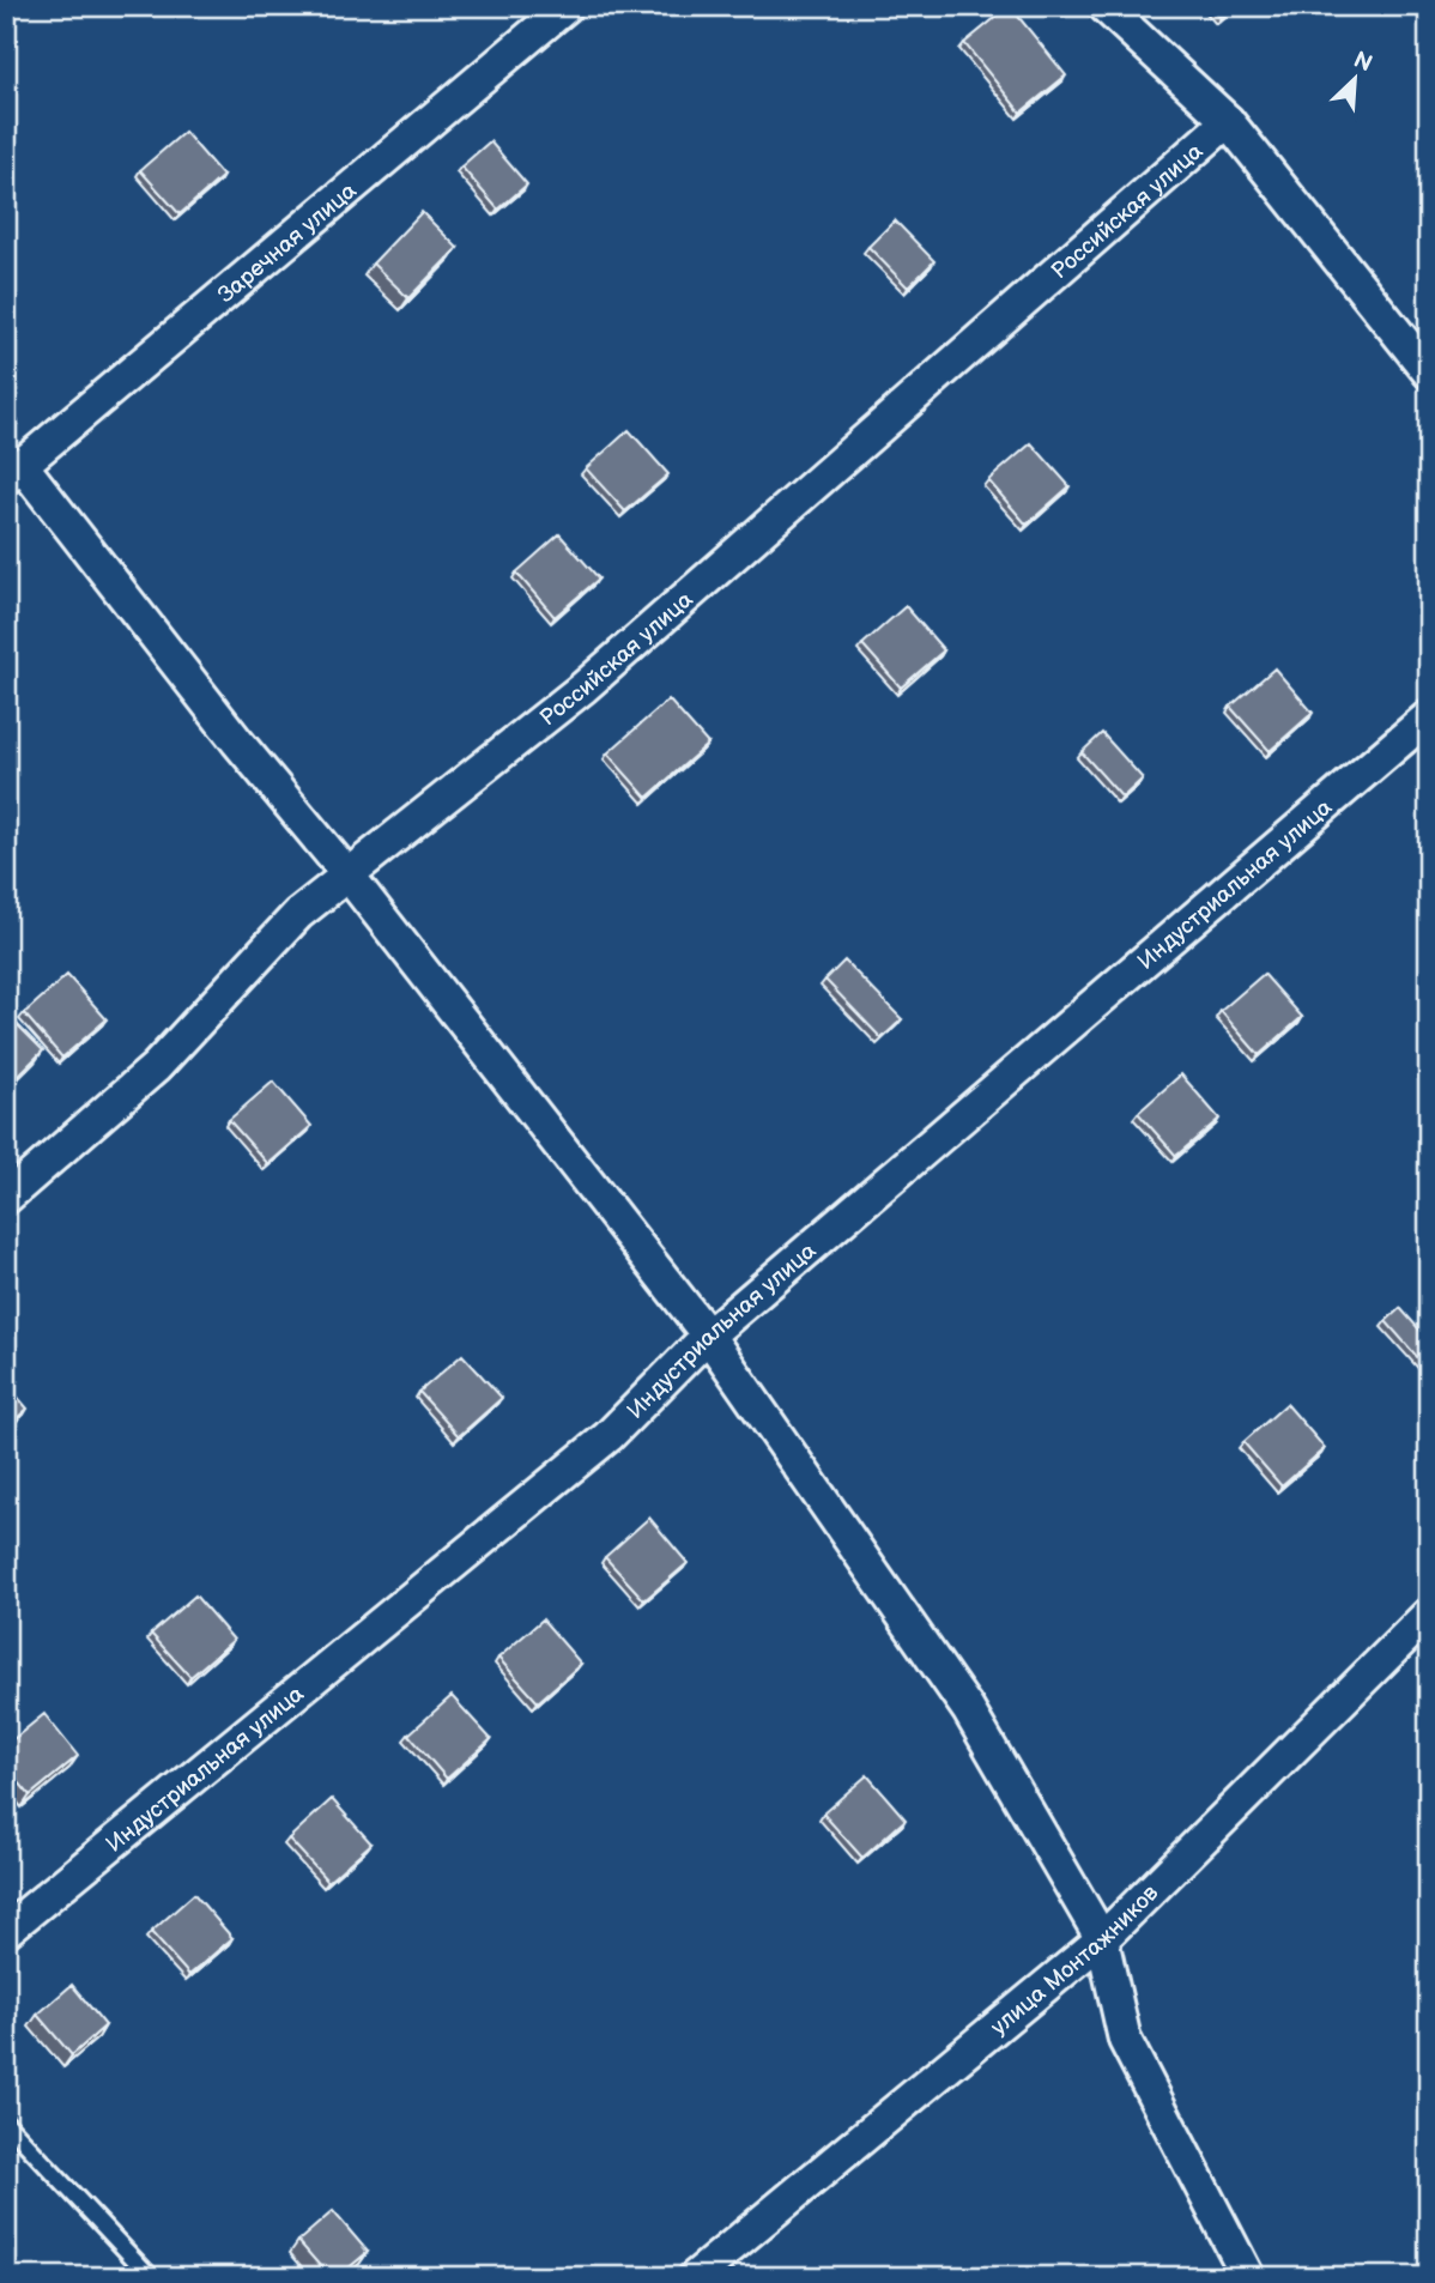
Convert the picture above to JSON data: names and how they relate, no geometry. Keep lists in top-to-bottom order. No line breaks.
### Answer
{"streets":{"street":["Российская улица","Заречная улица","Индустриальная улица","улица Монтажников"]},"north":"top right"}
